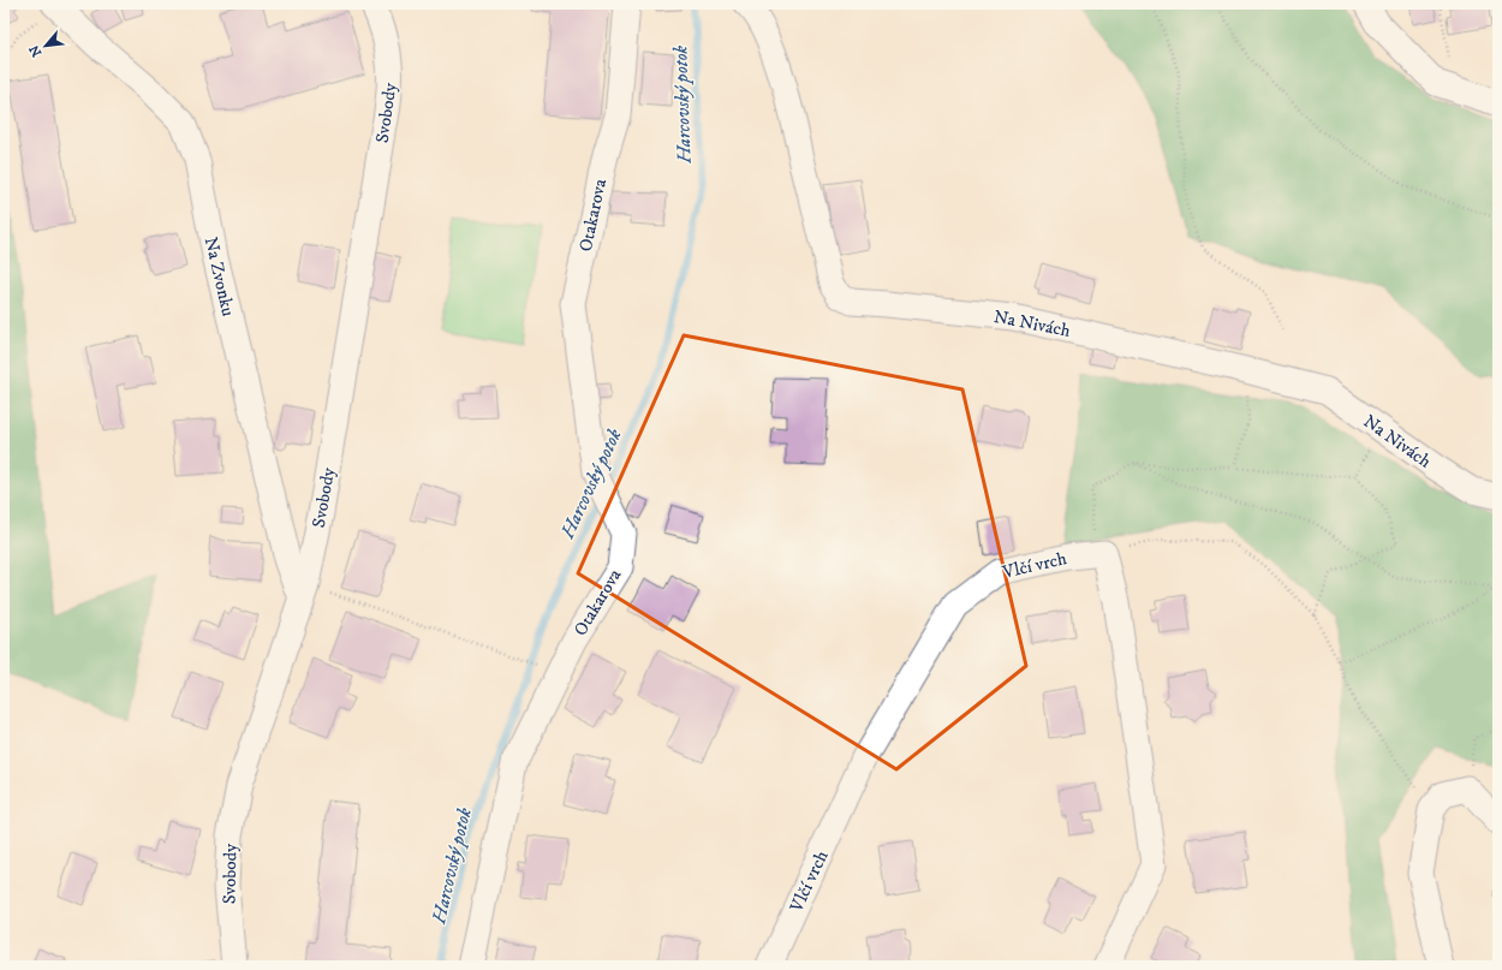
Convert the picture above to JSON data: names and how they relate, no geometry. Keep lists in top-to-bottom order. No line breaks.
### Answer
{"streets":{"street":["Svobody","Otakarova","Na Zvonku","Na Nivách","Vlčí vrch"]},"crossings":[["Svobody","Na Zvonku"]],"water":["Harcovský potok"],"north":"bottom left"}
